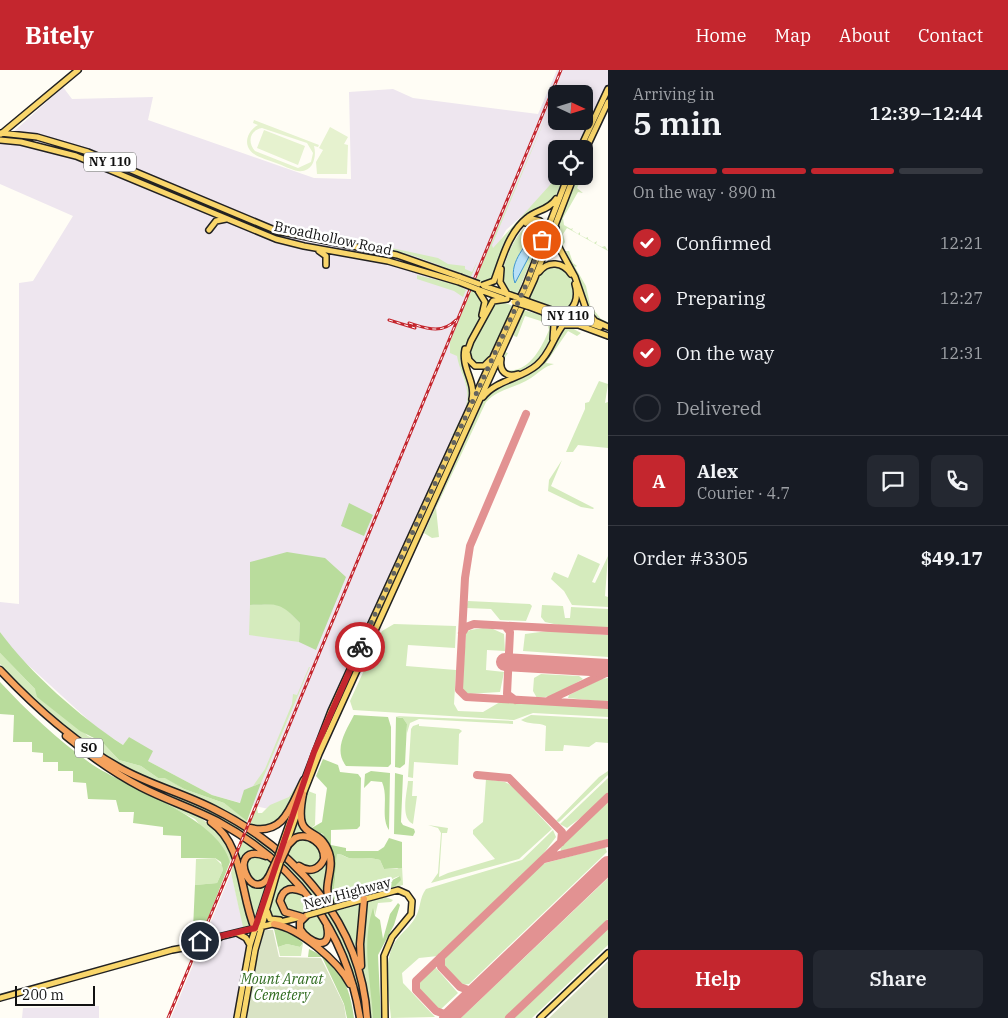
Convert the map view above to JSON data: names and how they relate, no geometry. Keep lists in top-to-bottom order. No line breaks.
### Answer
{"streets":{"highway":["SO"],"main road":["NY 110","Broadhollow Road","New Highway"]},"parks":["Mount Ararat Cemetery"],"scale_bar":"200 m","north":"right","page":{"header":"Bitely","nav":["Home","Map","About","Contact"],"heading":["5 min","Arriving in","12:39–12:44"],"panel":["Alex","Courier · 4.7","Order #3305","$49.17"],"bar":"On the way · 890 m","list":[["Confirmed","12:21"],["Preparing","12:27"],["On the way","12:31"],"Delivered"],"round":"A","buttons":["Help","Share"],"scale":"200 m"}}
